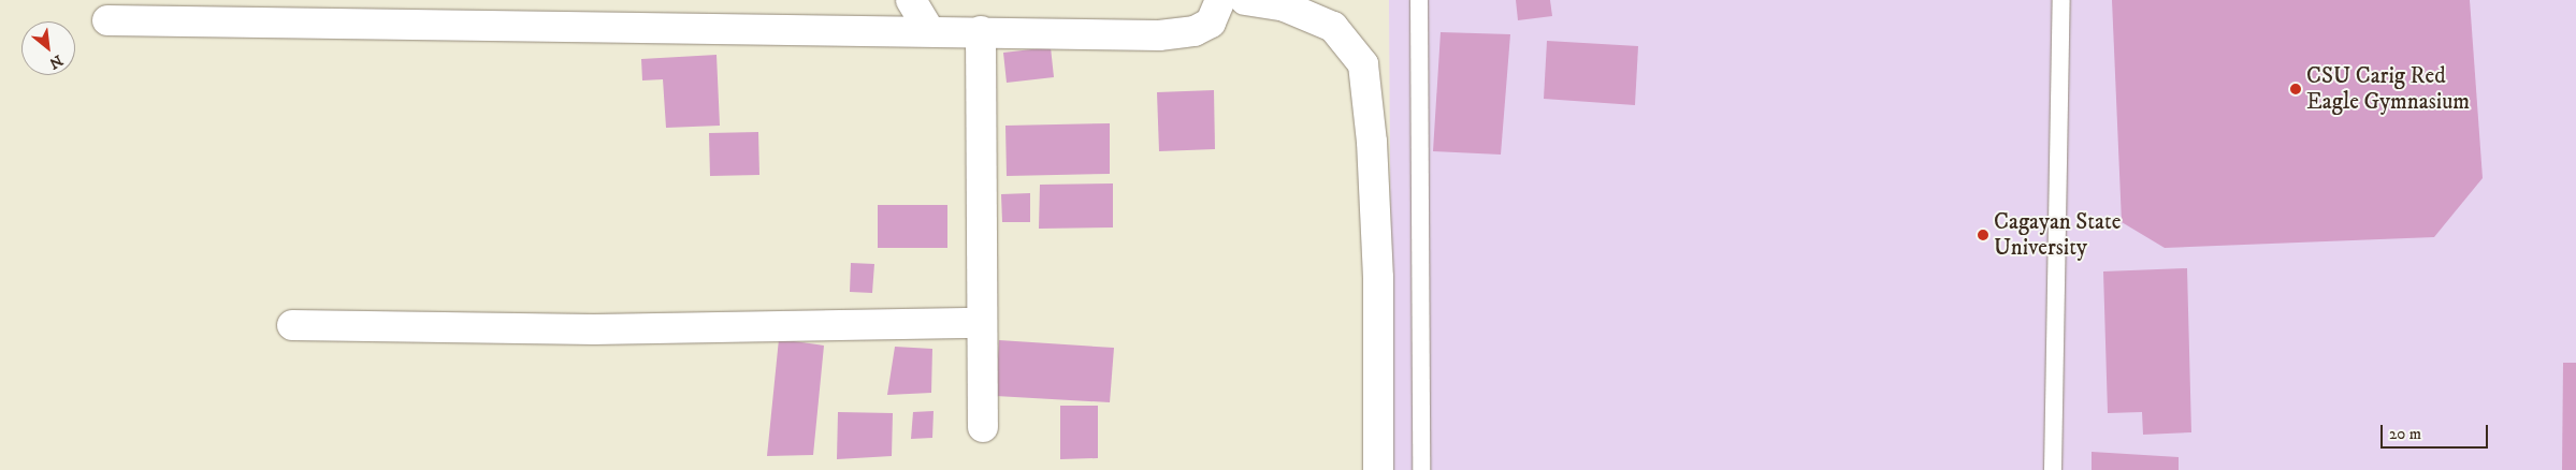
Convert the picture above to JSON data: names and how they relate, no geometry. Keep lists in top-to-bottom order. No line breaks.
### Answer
{"places":["CSU Carig Red Eagle Gymnasium","Cagayan State University"],"scale_bar":"20 m","north":"bottom right"}
